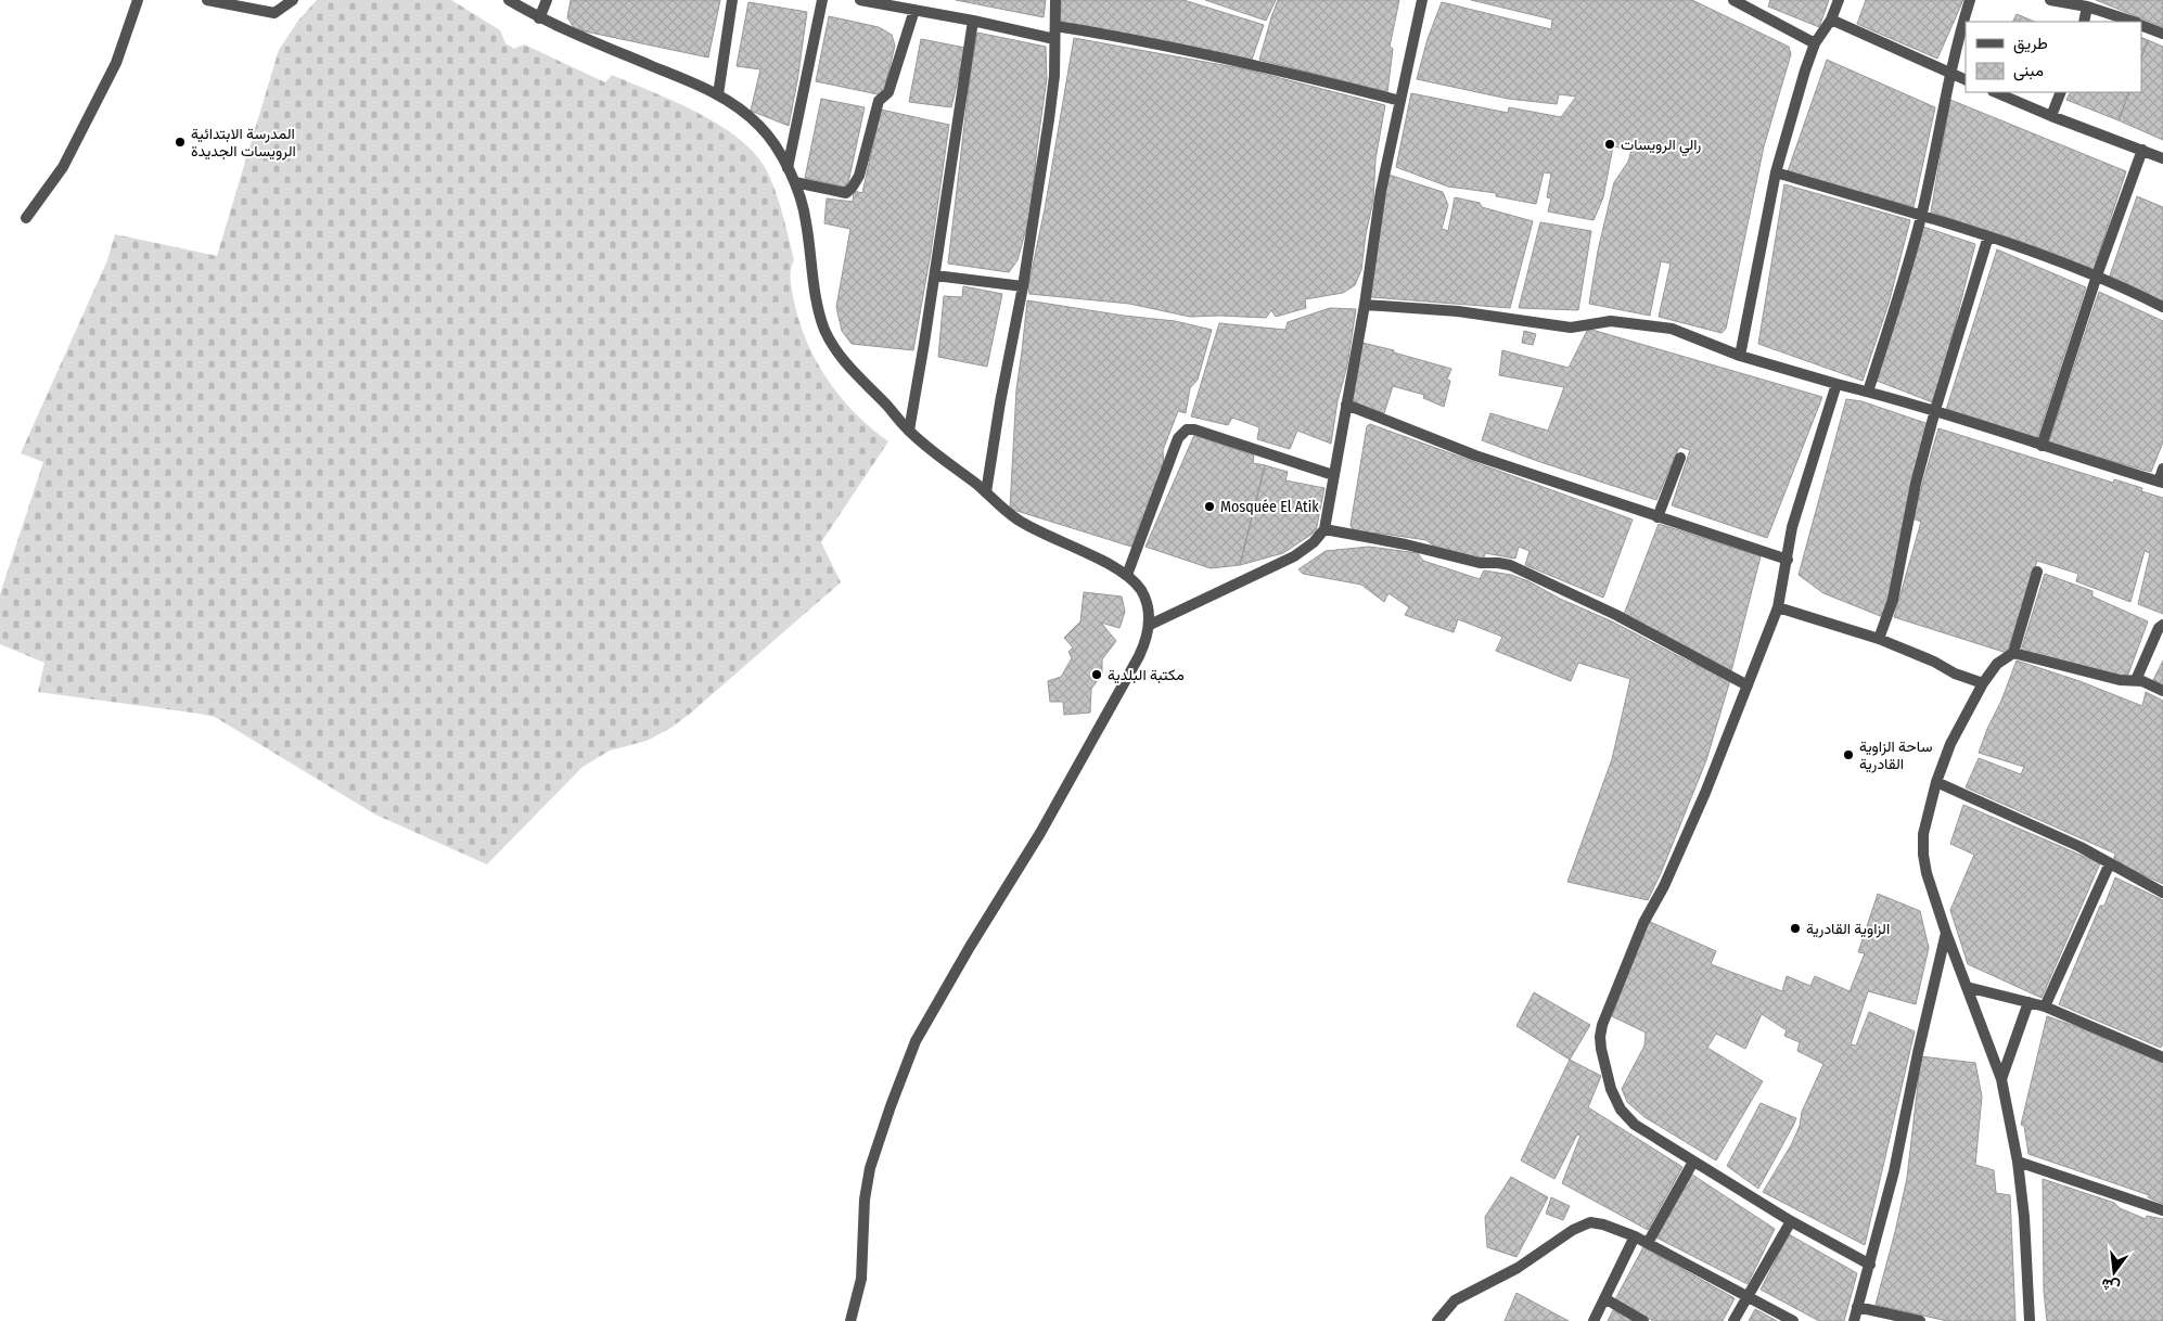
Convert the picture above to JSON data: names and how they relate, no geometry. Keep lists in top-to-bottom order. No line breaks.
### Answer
{"places":["المدرسة الابتدائية الرويسات الجديدة","رالي الرويسات","Mosquée El Atik","مكتبة البلدية","ساحة الزاوية القادرية","الزاوية القادرية"],"legend":["طريق","مبنى"],"north":"bottom"}
